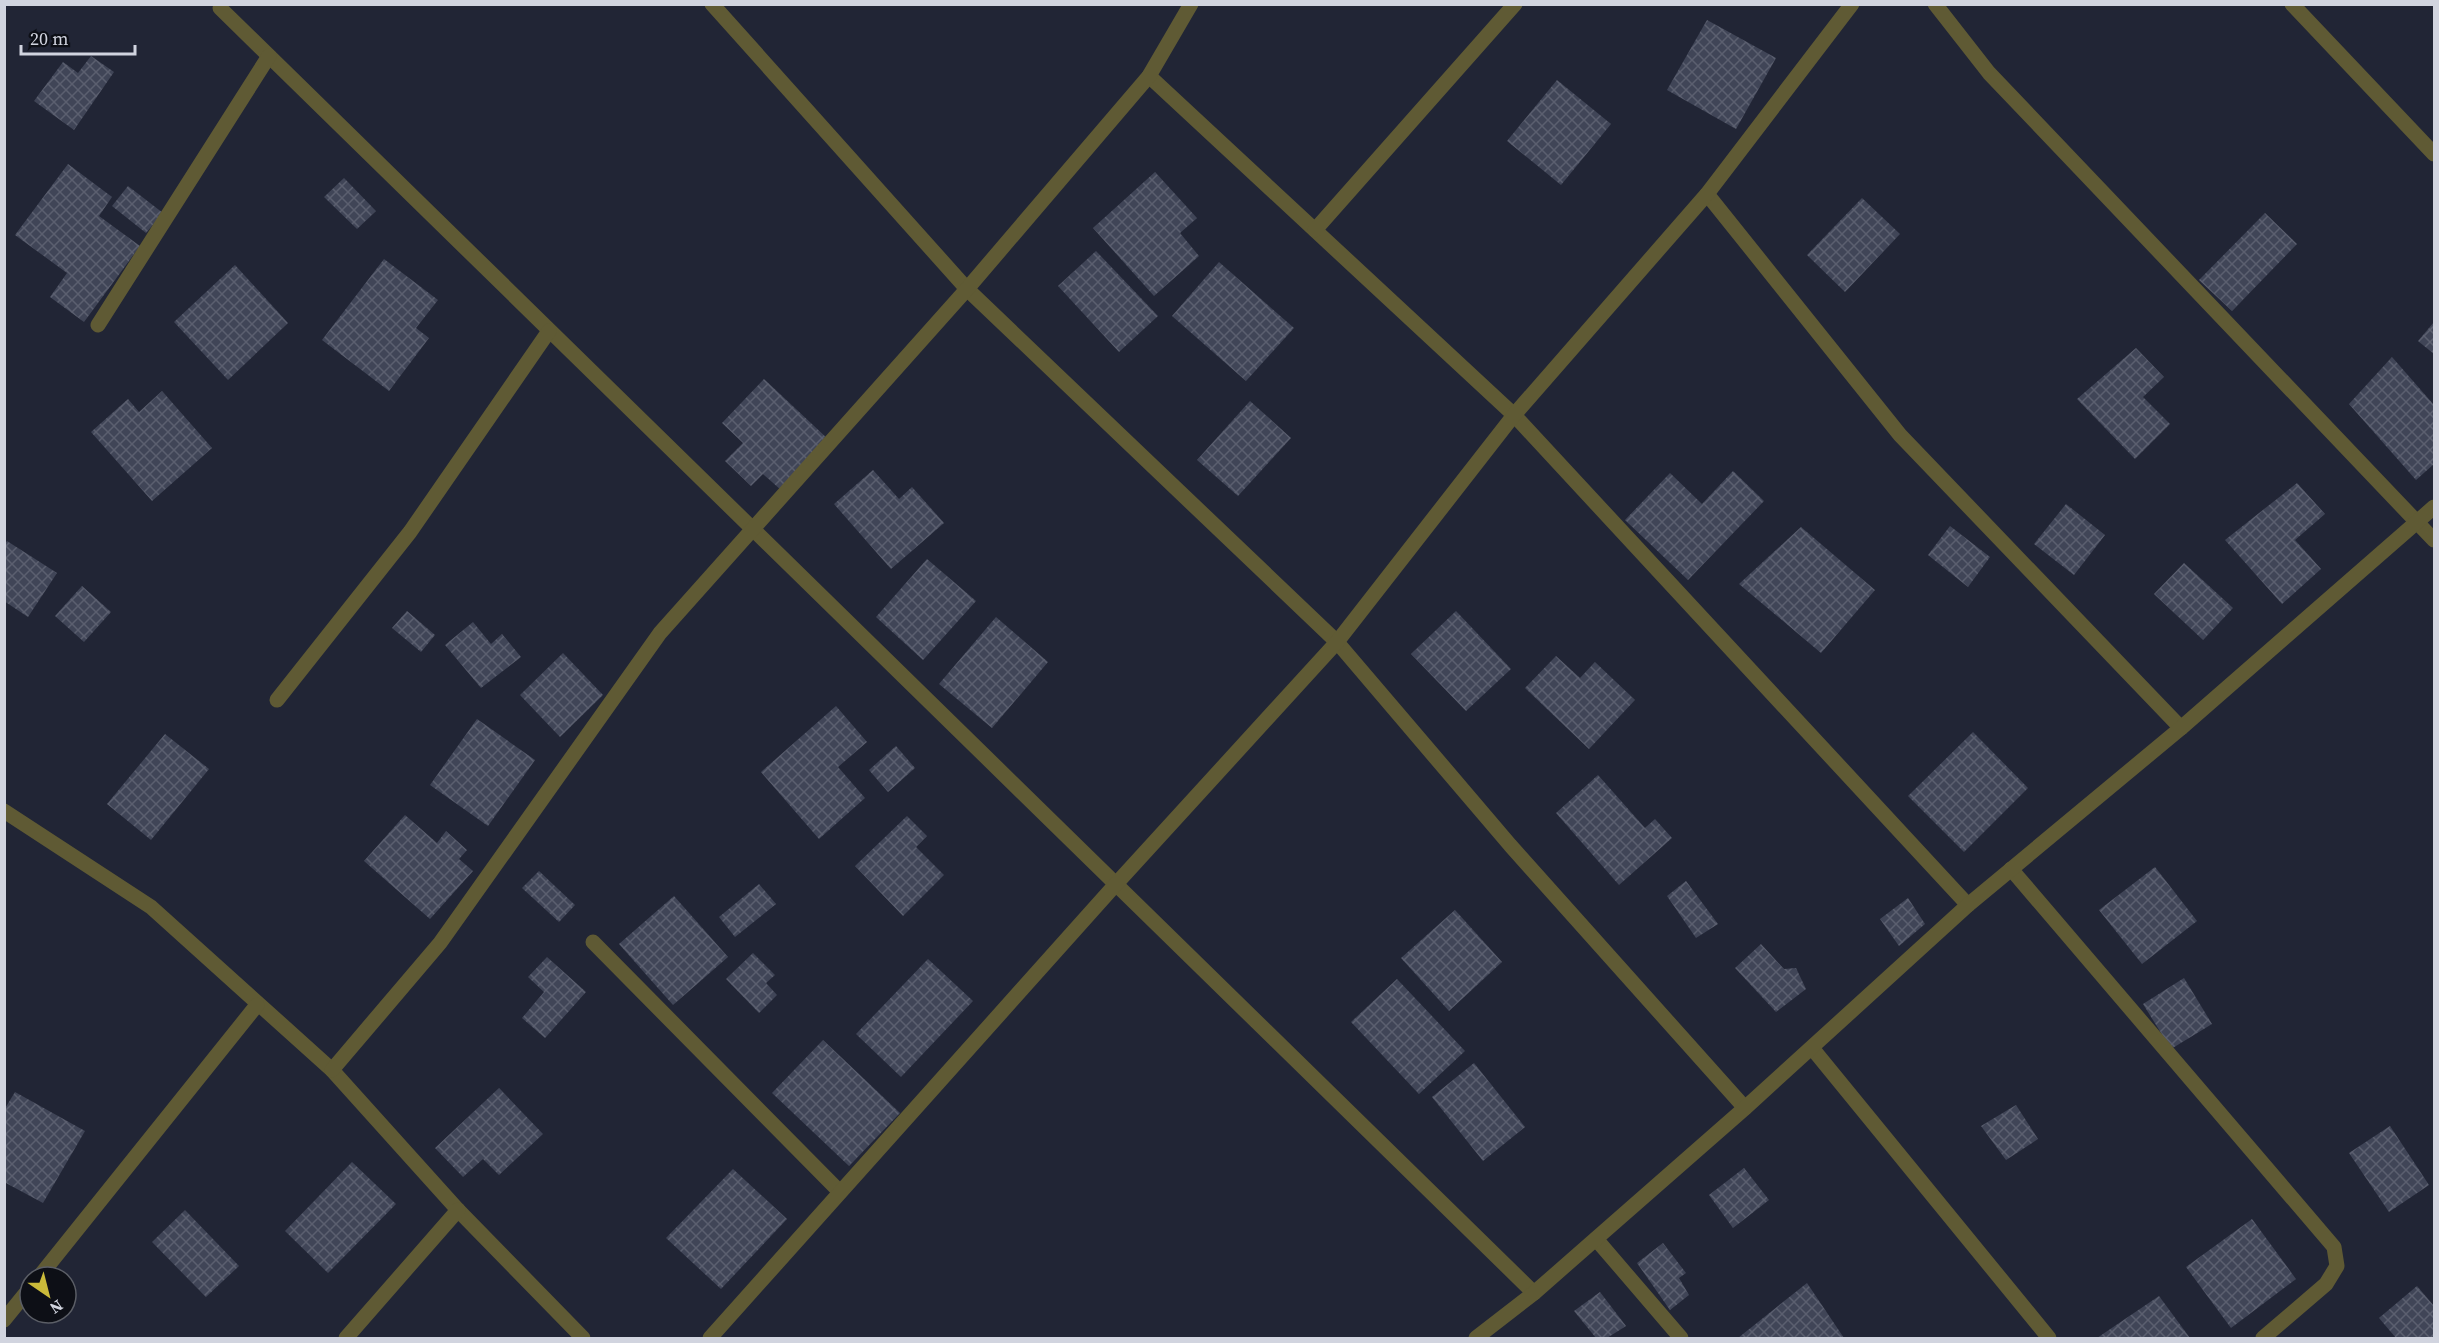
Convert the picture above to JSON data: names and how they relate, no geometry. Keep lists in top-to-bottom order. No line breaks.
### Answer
{"scale_bar":"20 m","north":"bottom right"}
